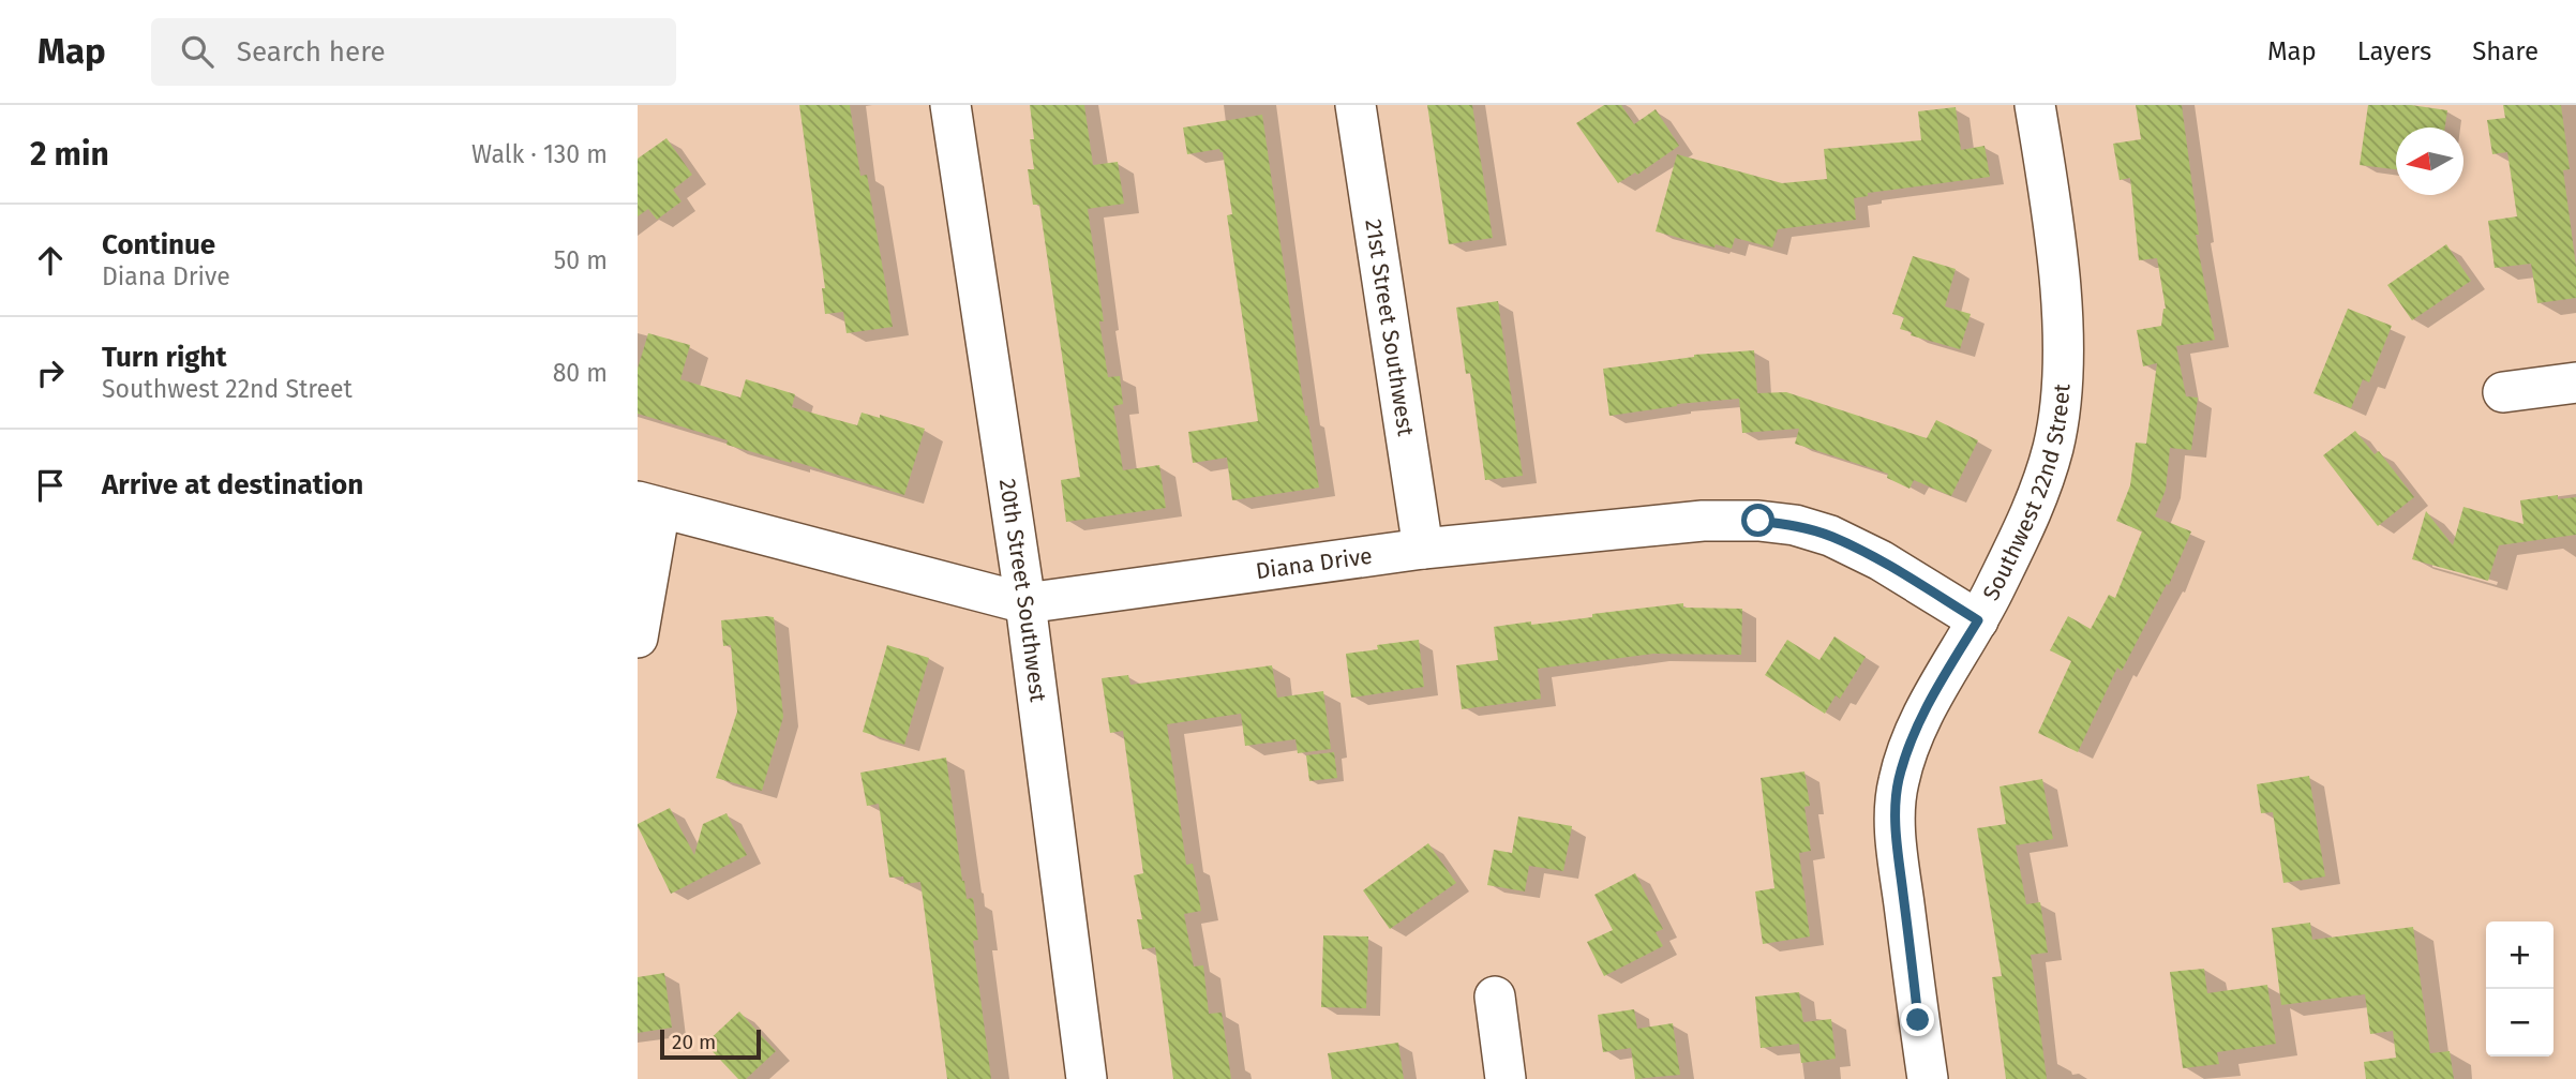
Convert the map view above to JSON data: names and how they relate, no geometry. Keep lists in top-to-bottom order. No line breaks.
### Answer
{"streets":{"street":["21st Street Southwest","Southwest 22nd Street","Diana Drive","20th Street Southwest"]},"crossings":[["21st Street Southwest","Diana Drive"],["Southwest 22nd Street","Diana Drive"],["Diana Drive","20th Street Southwest"]],"scale_bar":"20 m","north":"left","page":{"header":"Map","search":"Search here","nav":["Map","Layers","Share"],"heading":["2 min","Walk · 130 m"],"list":[["Continue","Diana Drive","50 m"],["Turn right","Southwest 22nd Street","80 m"],"Arrive at destination"],"map_buttons":["+","−"],"scale":"20 m"}}
